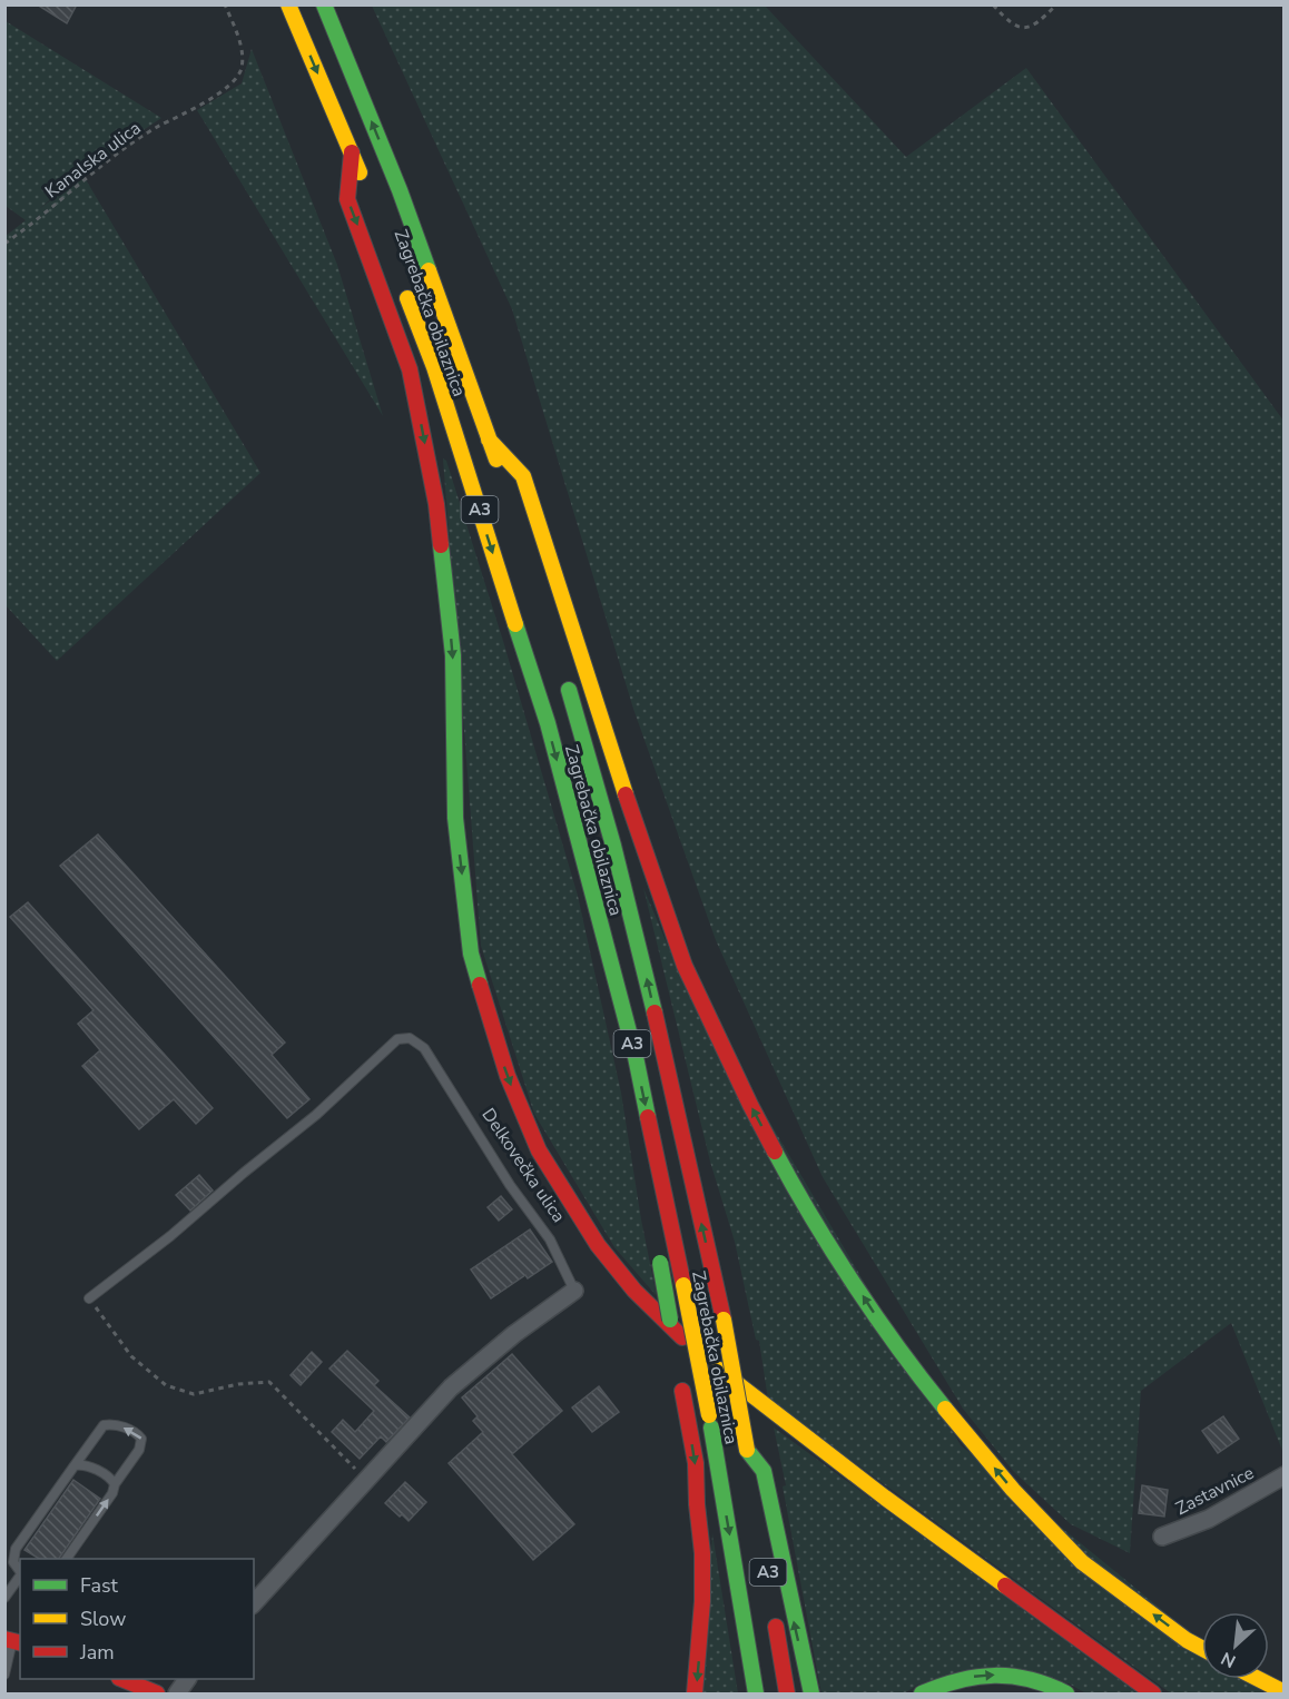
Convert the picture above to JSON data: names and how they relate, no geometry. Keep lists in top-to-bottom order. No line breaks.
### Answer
{"streets":{"main road":["Zagrebačka obilaznica","A3"],"street":["Delkovečka ulica","Zastavnice"],"path":["Kanalska ulica"]},"legend":["Fast","Slow","Jam"],"north":"bottom left"}
